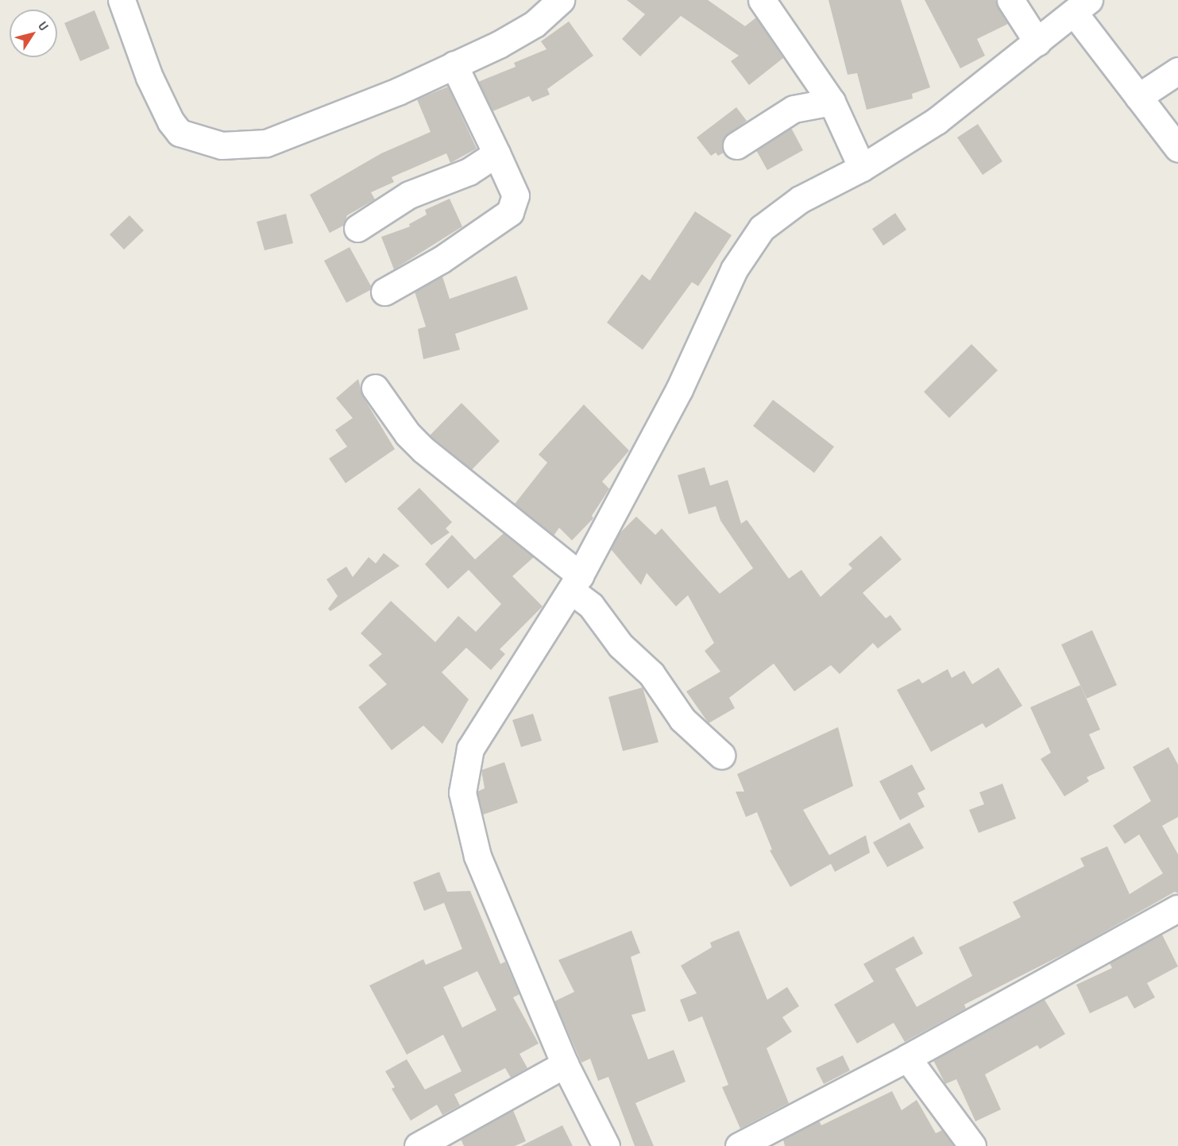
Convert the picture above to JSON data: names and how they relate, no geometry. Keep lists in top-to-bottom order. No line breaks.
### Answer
{"north":"top right"}
